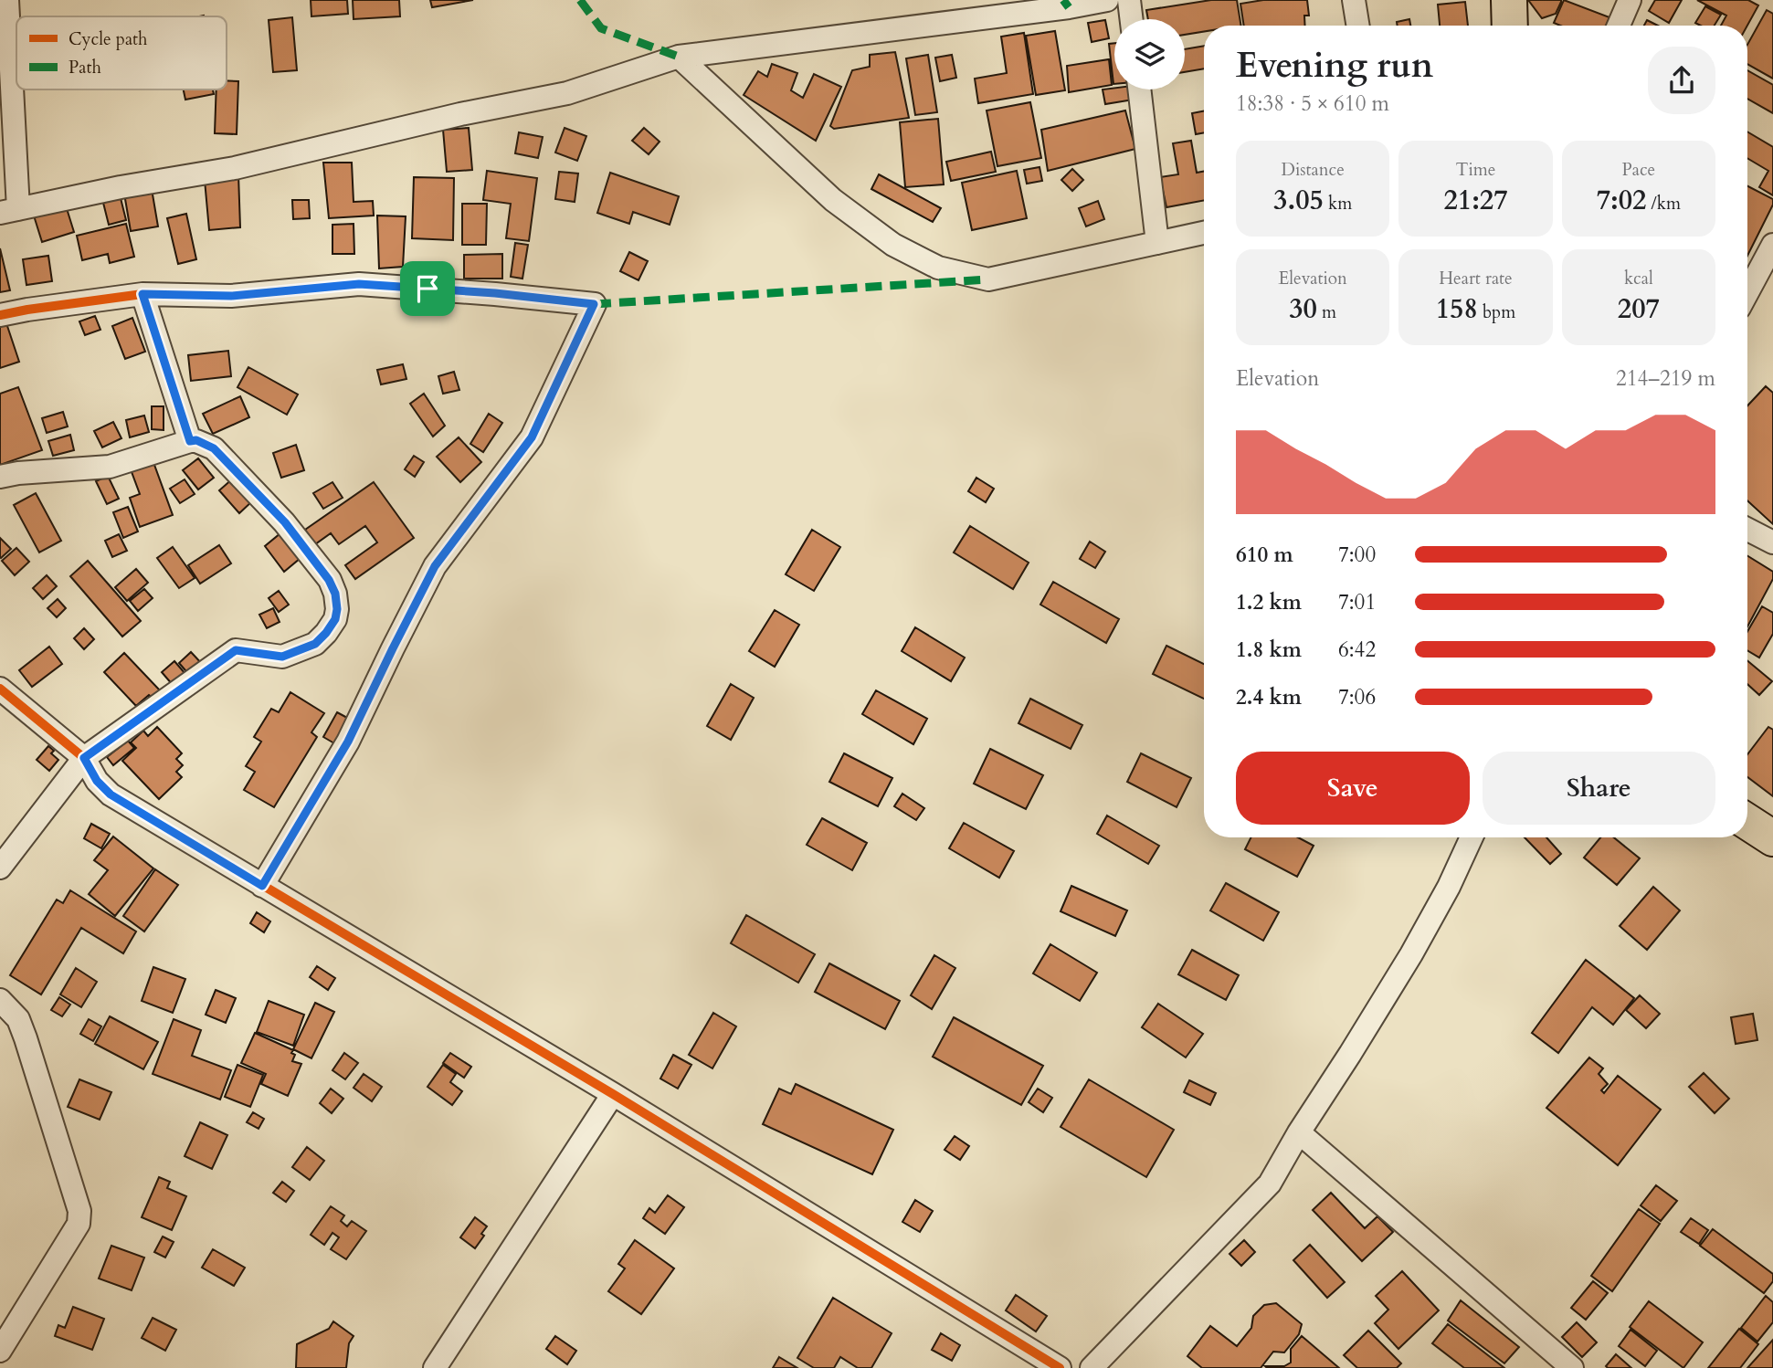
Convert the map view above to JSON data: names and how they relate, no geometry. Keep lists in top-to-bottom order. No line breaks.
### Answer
{"legend":["Cycle path","Path"],"page":{"heading":["Evening run","18:38 · 5 × 610 m"],"stats":[["Distance","3.05 km"],["Time","21:27"],["Pace","7:02 /km"],["Elevation","30 m"],["Heart rate","158 bpm"],["kcal","207"]],"chart":["Elevation","214–219 m"],"list":[{"name":"610 m","note":"7:00"},{"name":"1.2 km","note":"7:01"},{"name":"1.8 km","note":"6:42"},{"name":"2.4 km","note":"7:06"}],"buttons":["Save","Share"]}}
